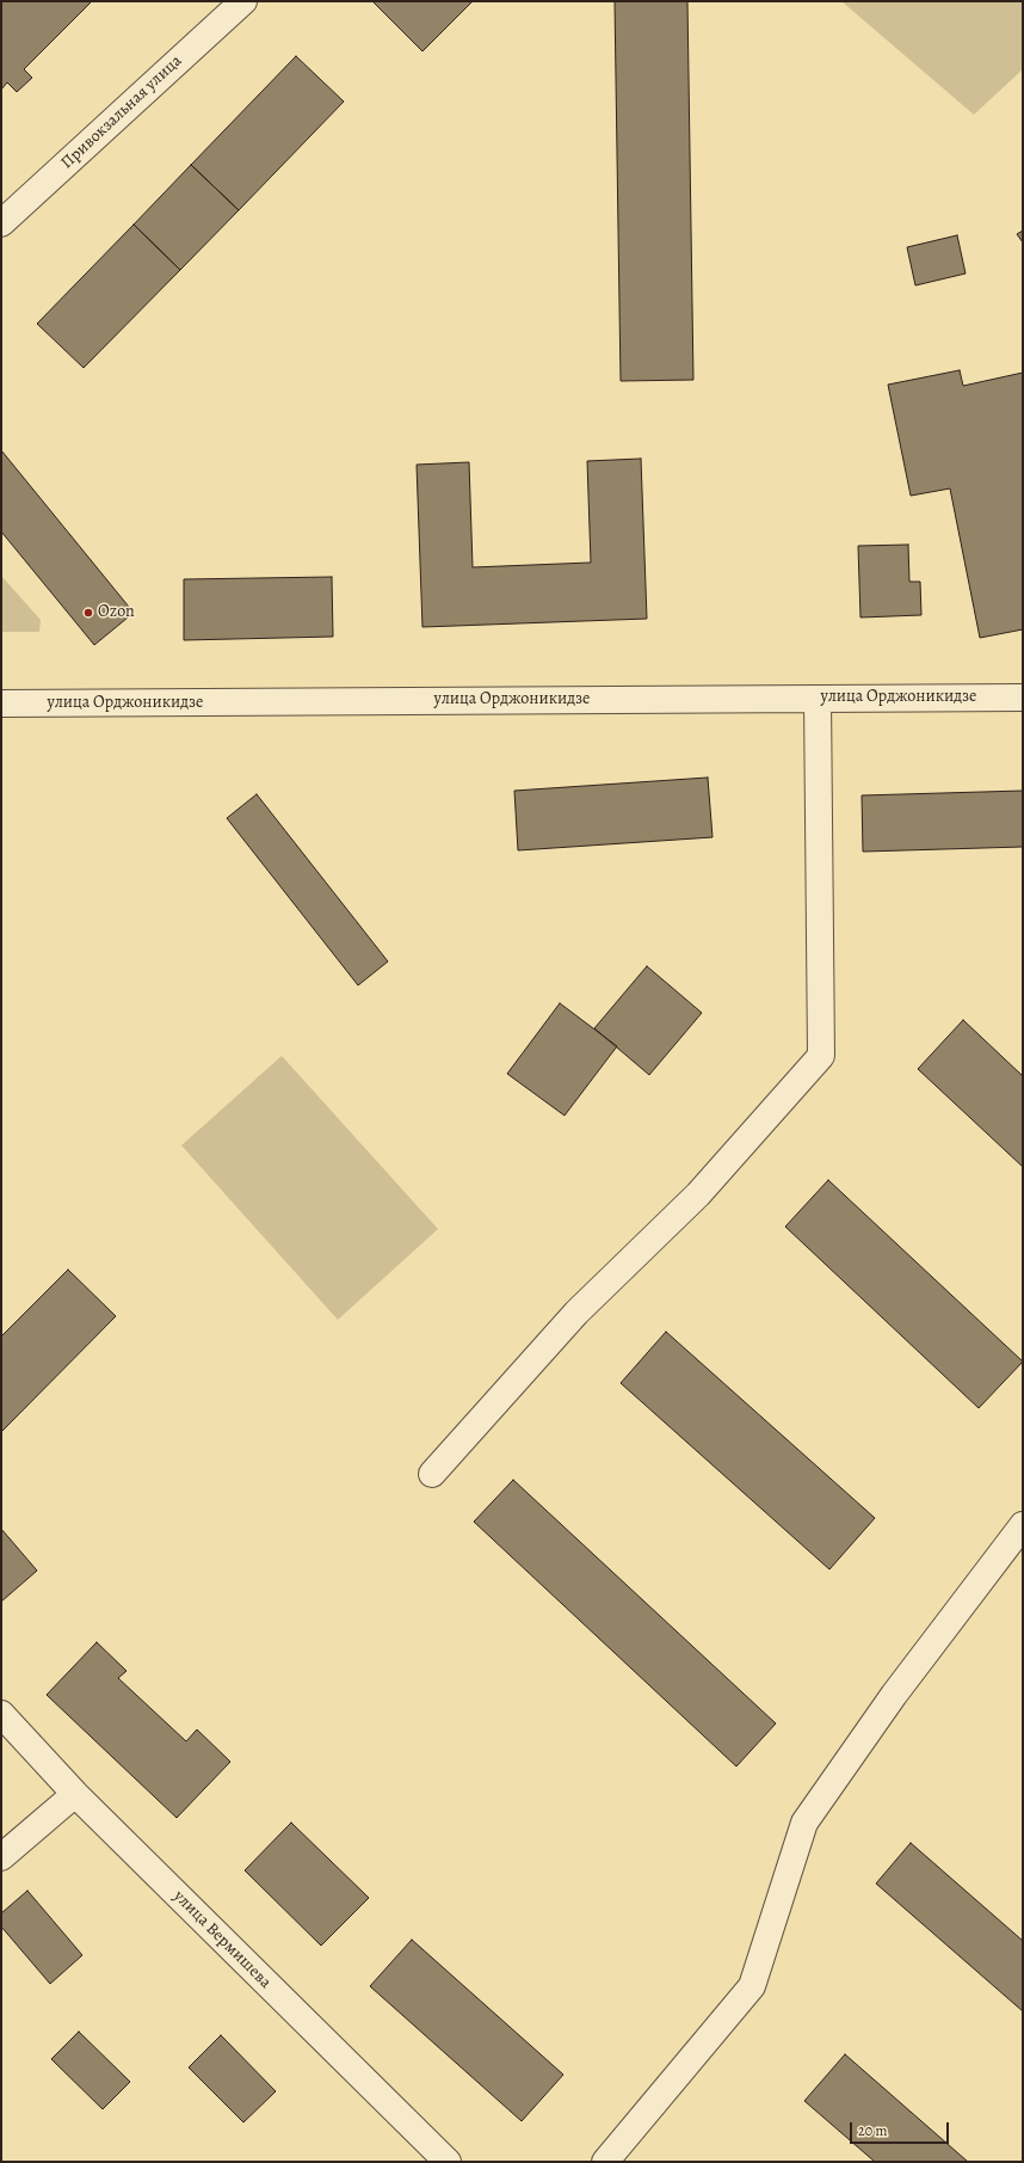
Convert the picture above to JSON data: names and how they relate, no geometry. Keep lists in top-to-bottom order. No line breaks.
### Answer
{"streets":{"street":["Привокзальная улица","улица Орджоникидзе","улица Вермишева"]},"places":["Ozon"],"scale_bar":"20 m"}
